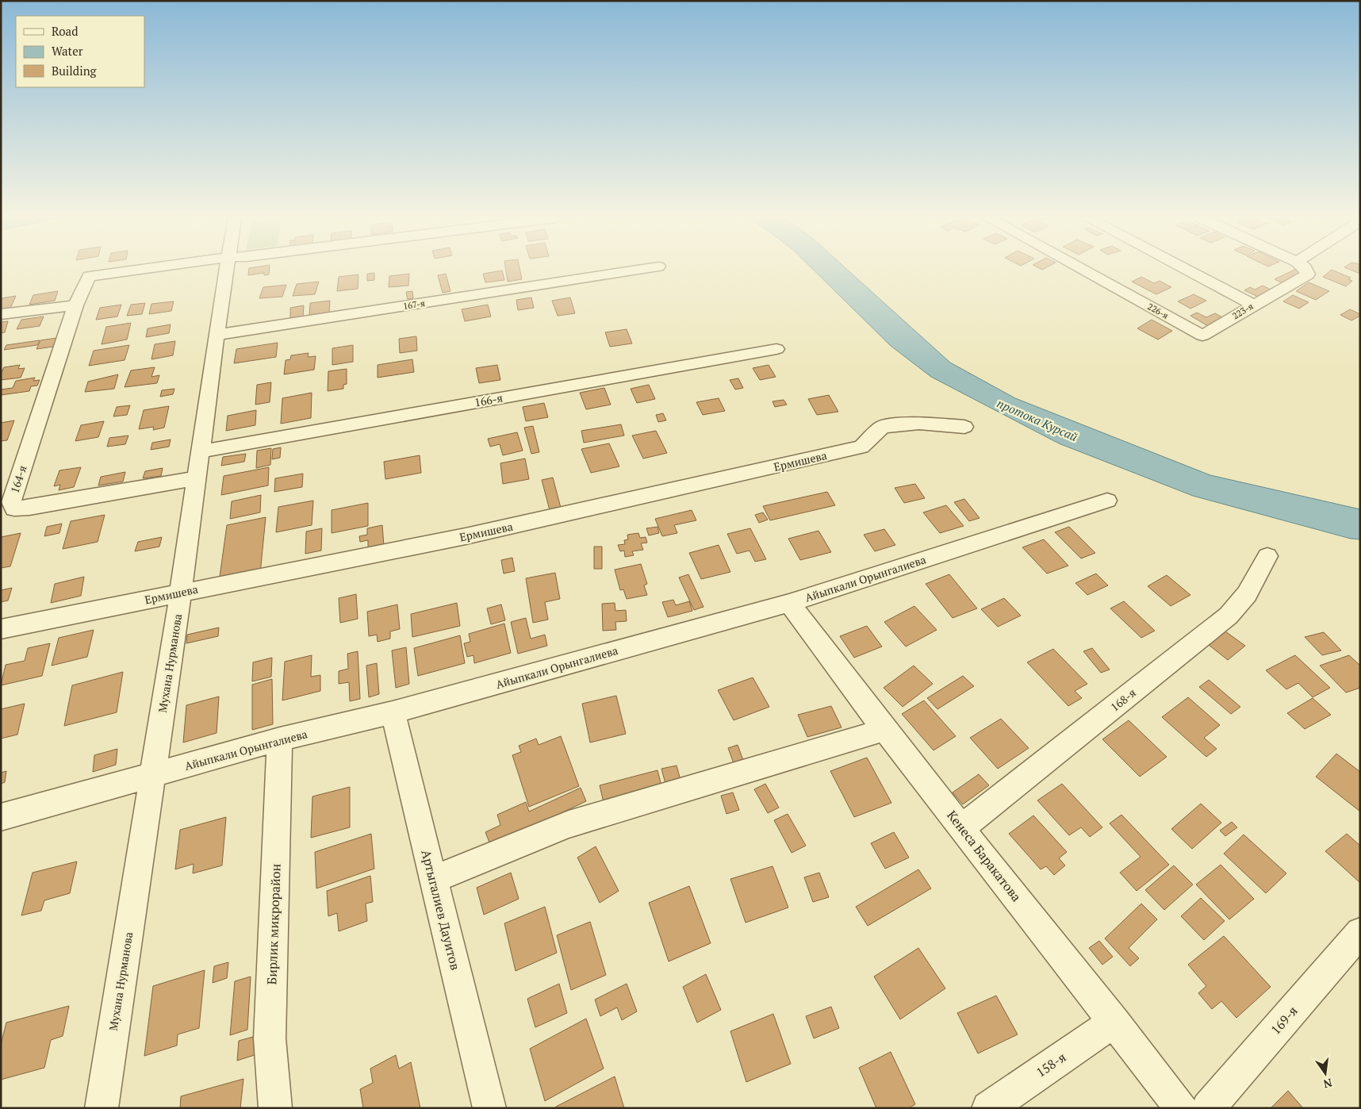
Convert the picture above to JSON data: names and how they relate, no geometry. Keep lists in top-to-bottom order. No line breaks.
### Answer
{"streets":{"street":["167-я","226-я","223-я","166-я","Ермишева","164-я","Айыпкали Орынгалиева","Мухана Нурманова","168-я","Кенеса Баракатова","Артыгалиев Дауитов","Бирлик микрорайон","169-я","158-я"]},"crossings":[["167-я","Мухана Нурманова"],["226-я","223-я"],["166-я","Мухана Нурманова"],["Ермишева","Мухана Нурманова"],["164-я","Мухана Нурманова"],["Айыпкали Орынгалиева","Мухана Нурманова"],["Айыпкали Орынгалиева","Кенеса Баракатова"],["Айыпкали Орынгалиева","Артыгалиев Дауитов"],["Айыпкали Орынгалиева","Бирлик микрорайон"],["168-я","Кенеса Баракатова"],["Кенеса Баракатова","158-я"]],"water":["протока Курсай"],"legend":["Road","Water","Building"],"north":"bottom"}
